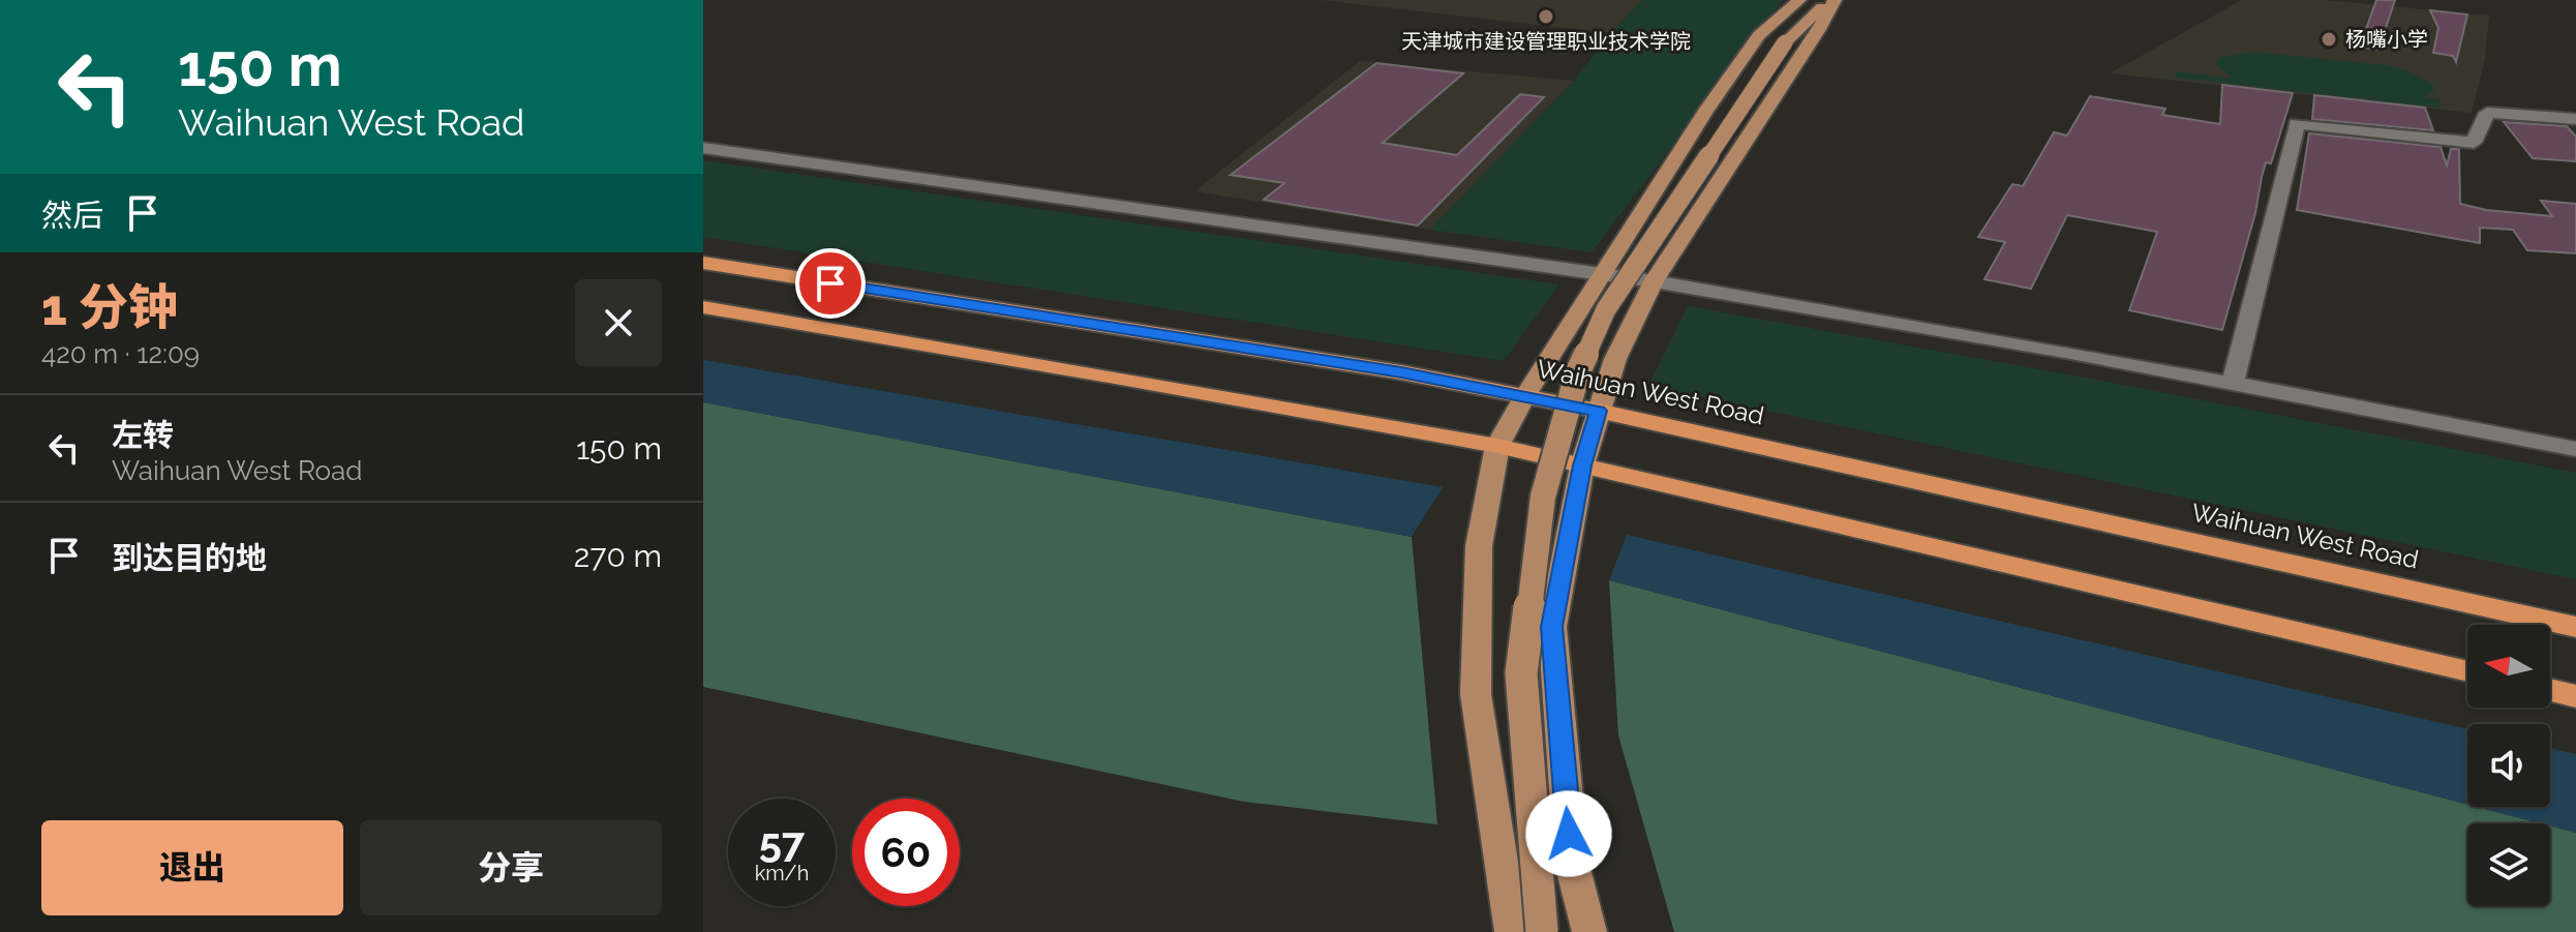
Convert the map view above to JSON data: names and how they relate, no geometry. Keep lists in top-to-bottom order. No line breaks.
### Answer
{"streets":{"highway":["Waihuan West Road"]},"places":["天津城市建设管理职业技术学院","杨嘴小学"],"north":"left","page":{"turn":["150 m","Waihuan West Road"],"then":"然后","heading":["1 分钟","420 m · 12:09"],"list":[{"name":"左转","note":"Waihuan West Road","value":"150 m"},{"name":"到达目的地","value":"270 m"}],"speed":"57 km/h","limit":"60","buttons":["退出","分享"]}}
